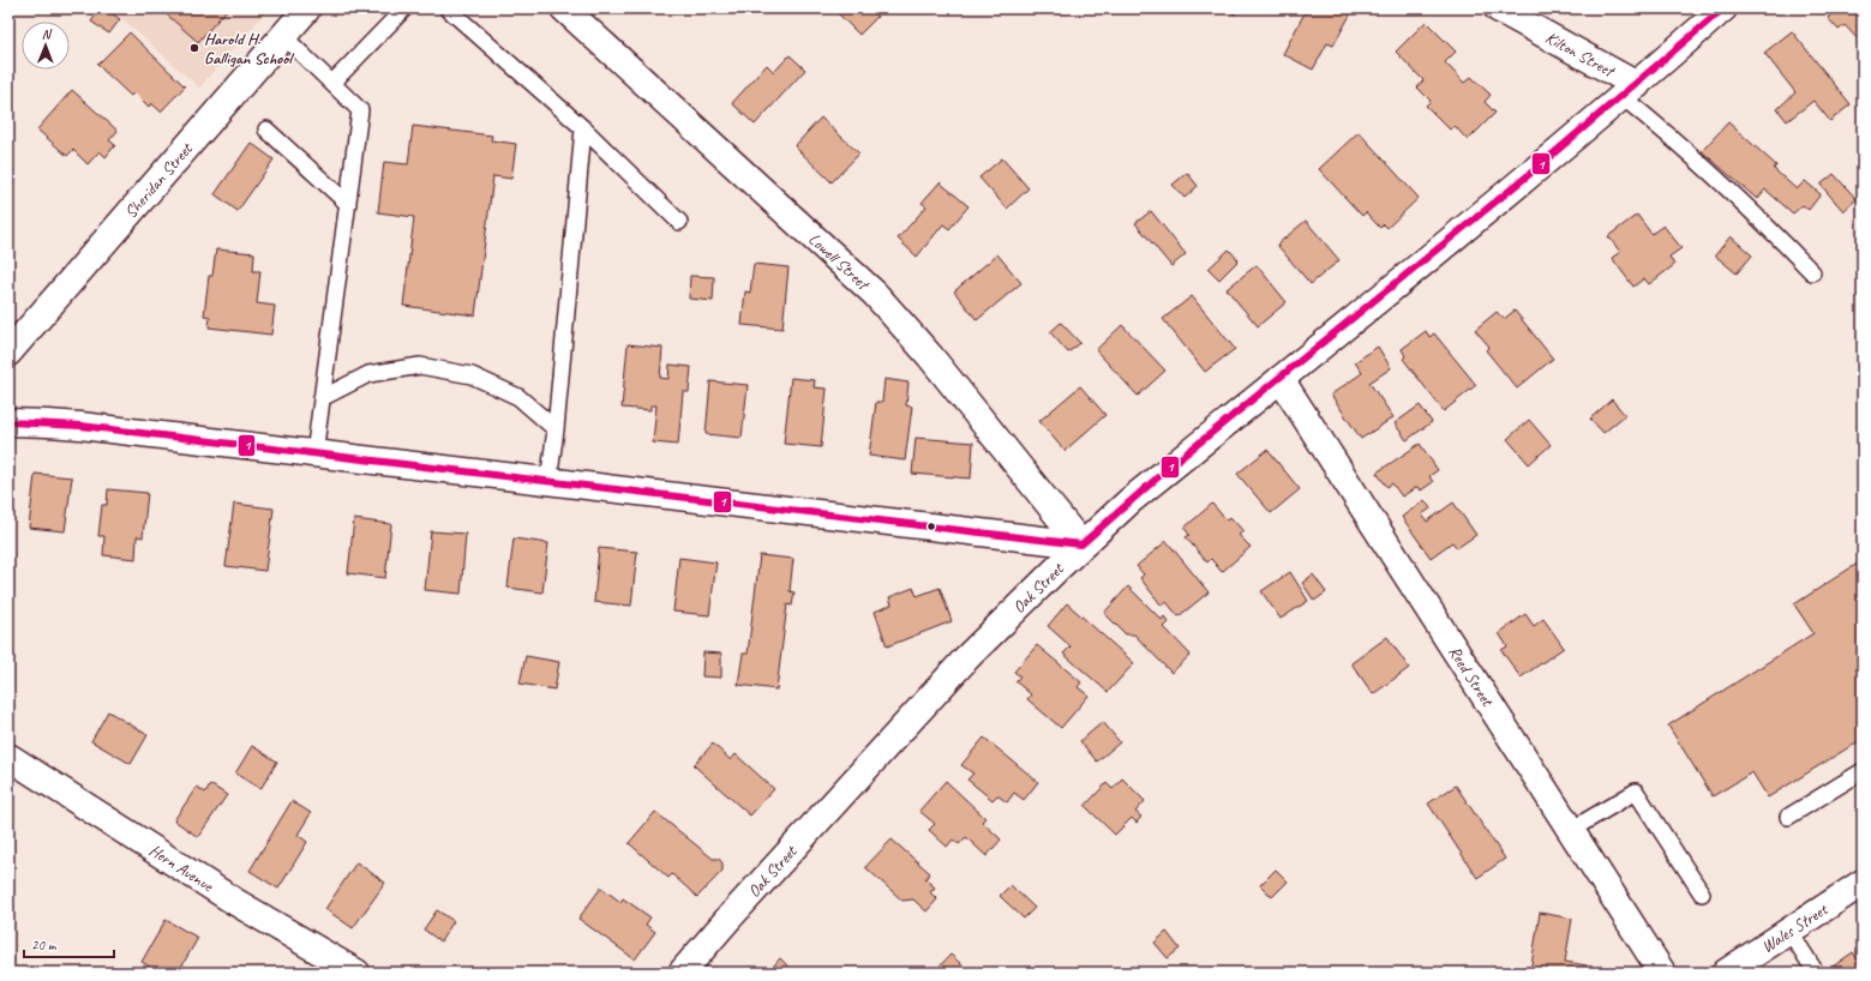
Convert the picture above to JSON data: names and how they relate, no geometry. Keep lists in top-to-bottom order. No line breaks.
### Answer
{"streets":{"street":["Kilton Street","Sheridan Street","Lowell Street","Oak Street","Reed Street","Hern Avenue","Wales Street"]},"crossings":[["Kilton Street","Oak Street"],["Lowell Street","Oak Street"],["Oak Street","Reed Street"]],"places":["Harold H. Galligan School"],"lines":["transit line 1"],"scale_bar":"20 m","north":"top"}
